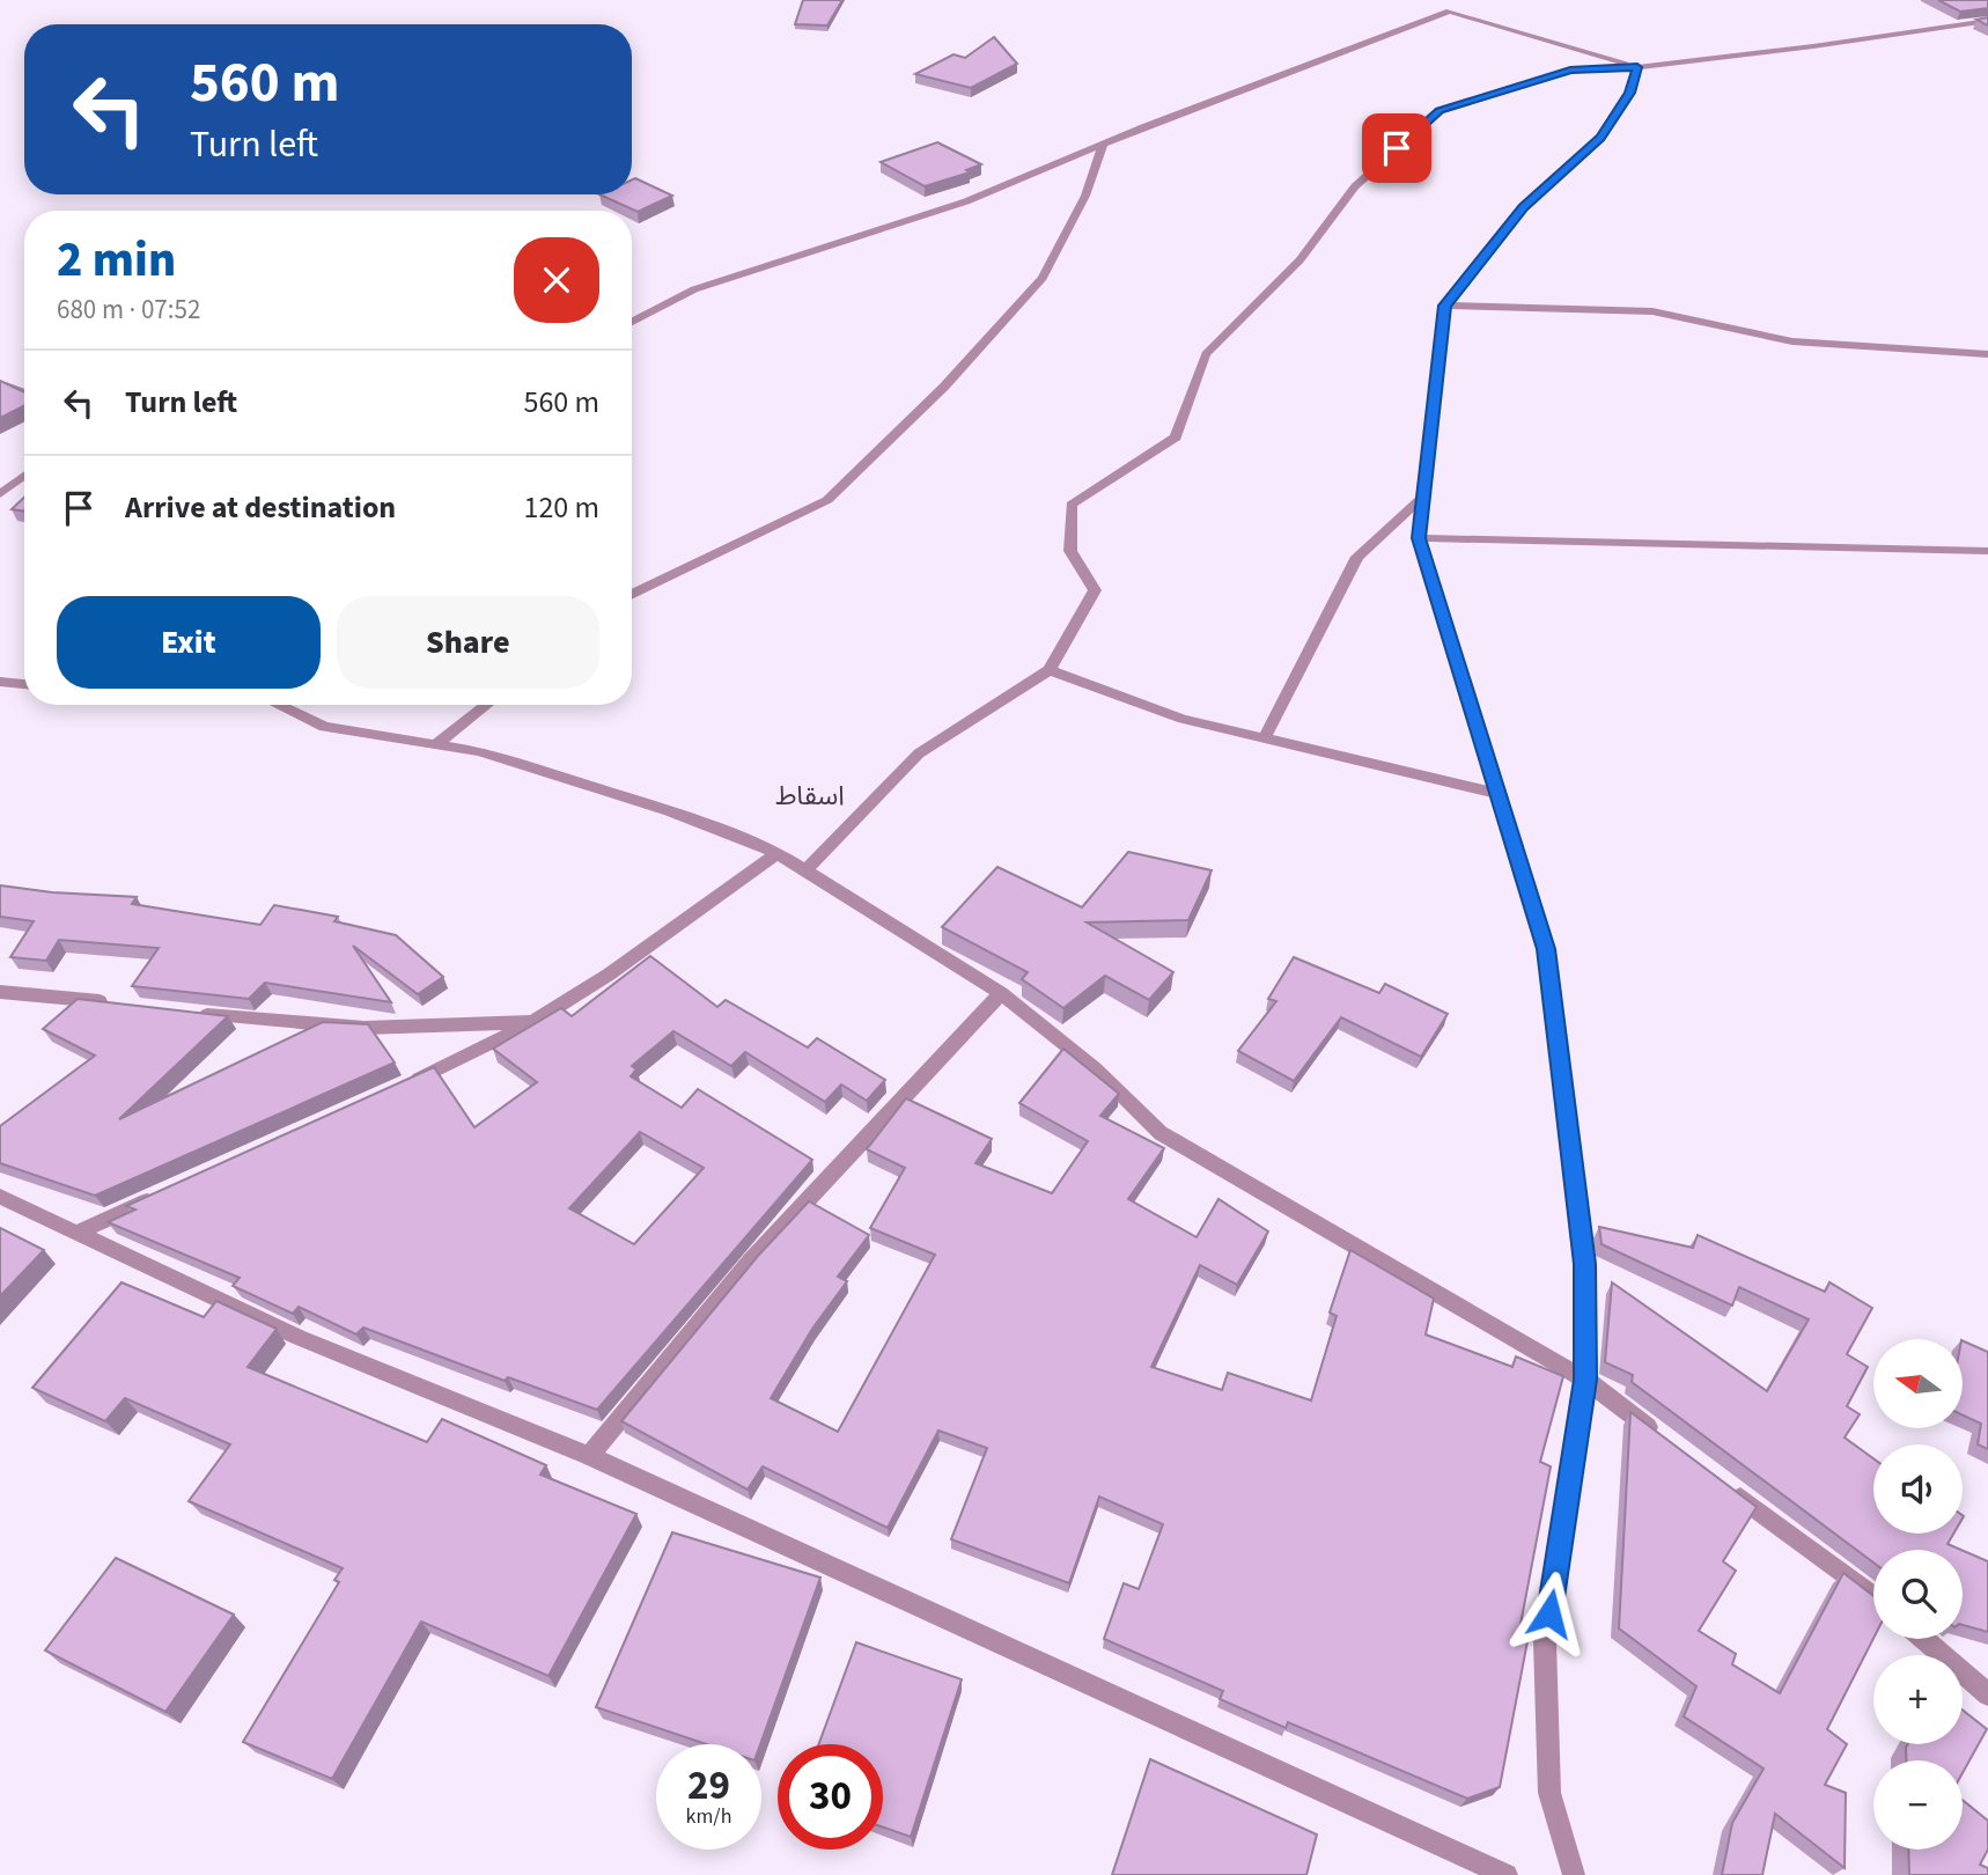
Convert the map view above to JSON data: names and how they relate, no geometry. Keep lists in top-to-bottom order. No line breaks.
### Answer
{"districts":["اسقاط"],"north":"left","page":{"turn":["560 m","Turn left"],"heading":["2 min","680 m · 07:52"],"list":[{"name":"Turn left","value":"560 m"},{"name":"Arrive at destination","value":"120 m"}],"buttons":["Exit","Share"],"map_buttons":["+","−"],"speed":"29 km/h","limit":"30"}}
